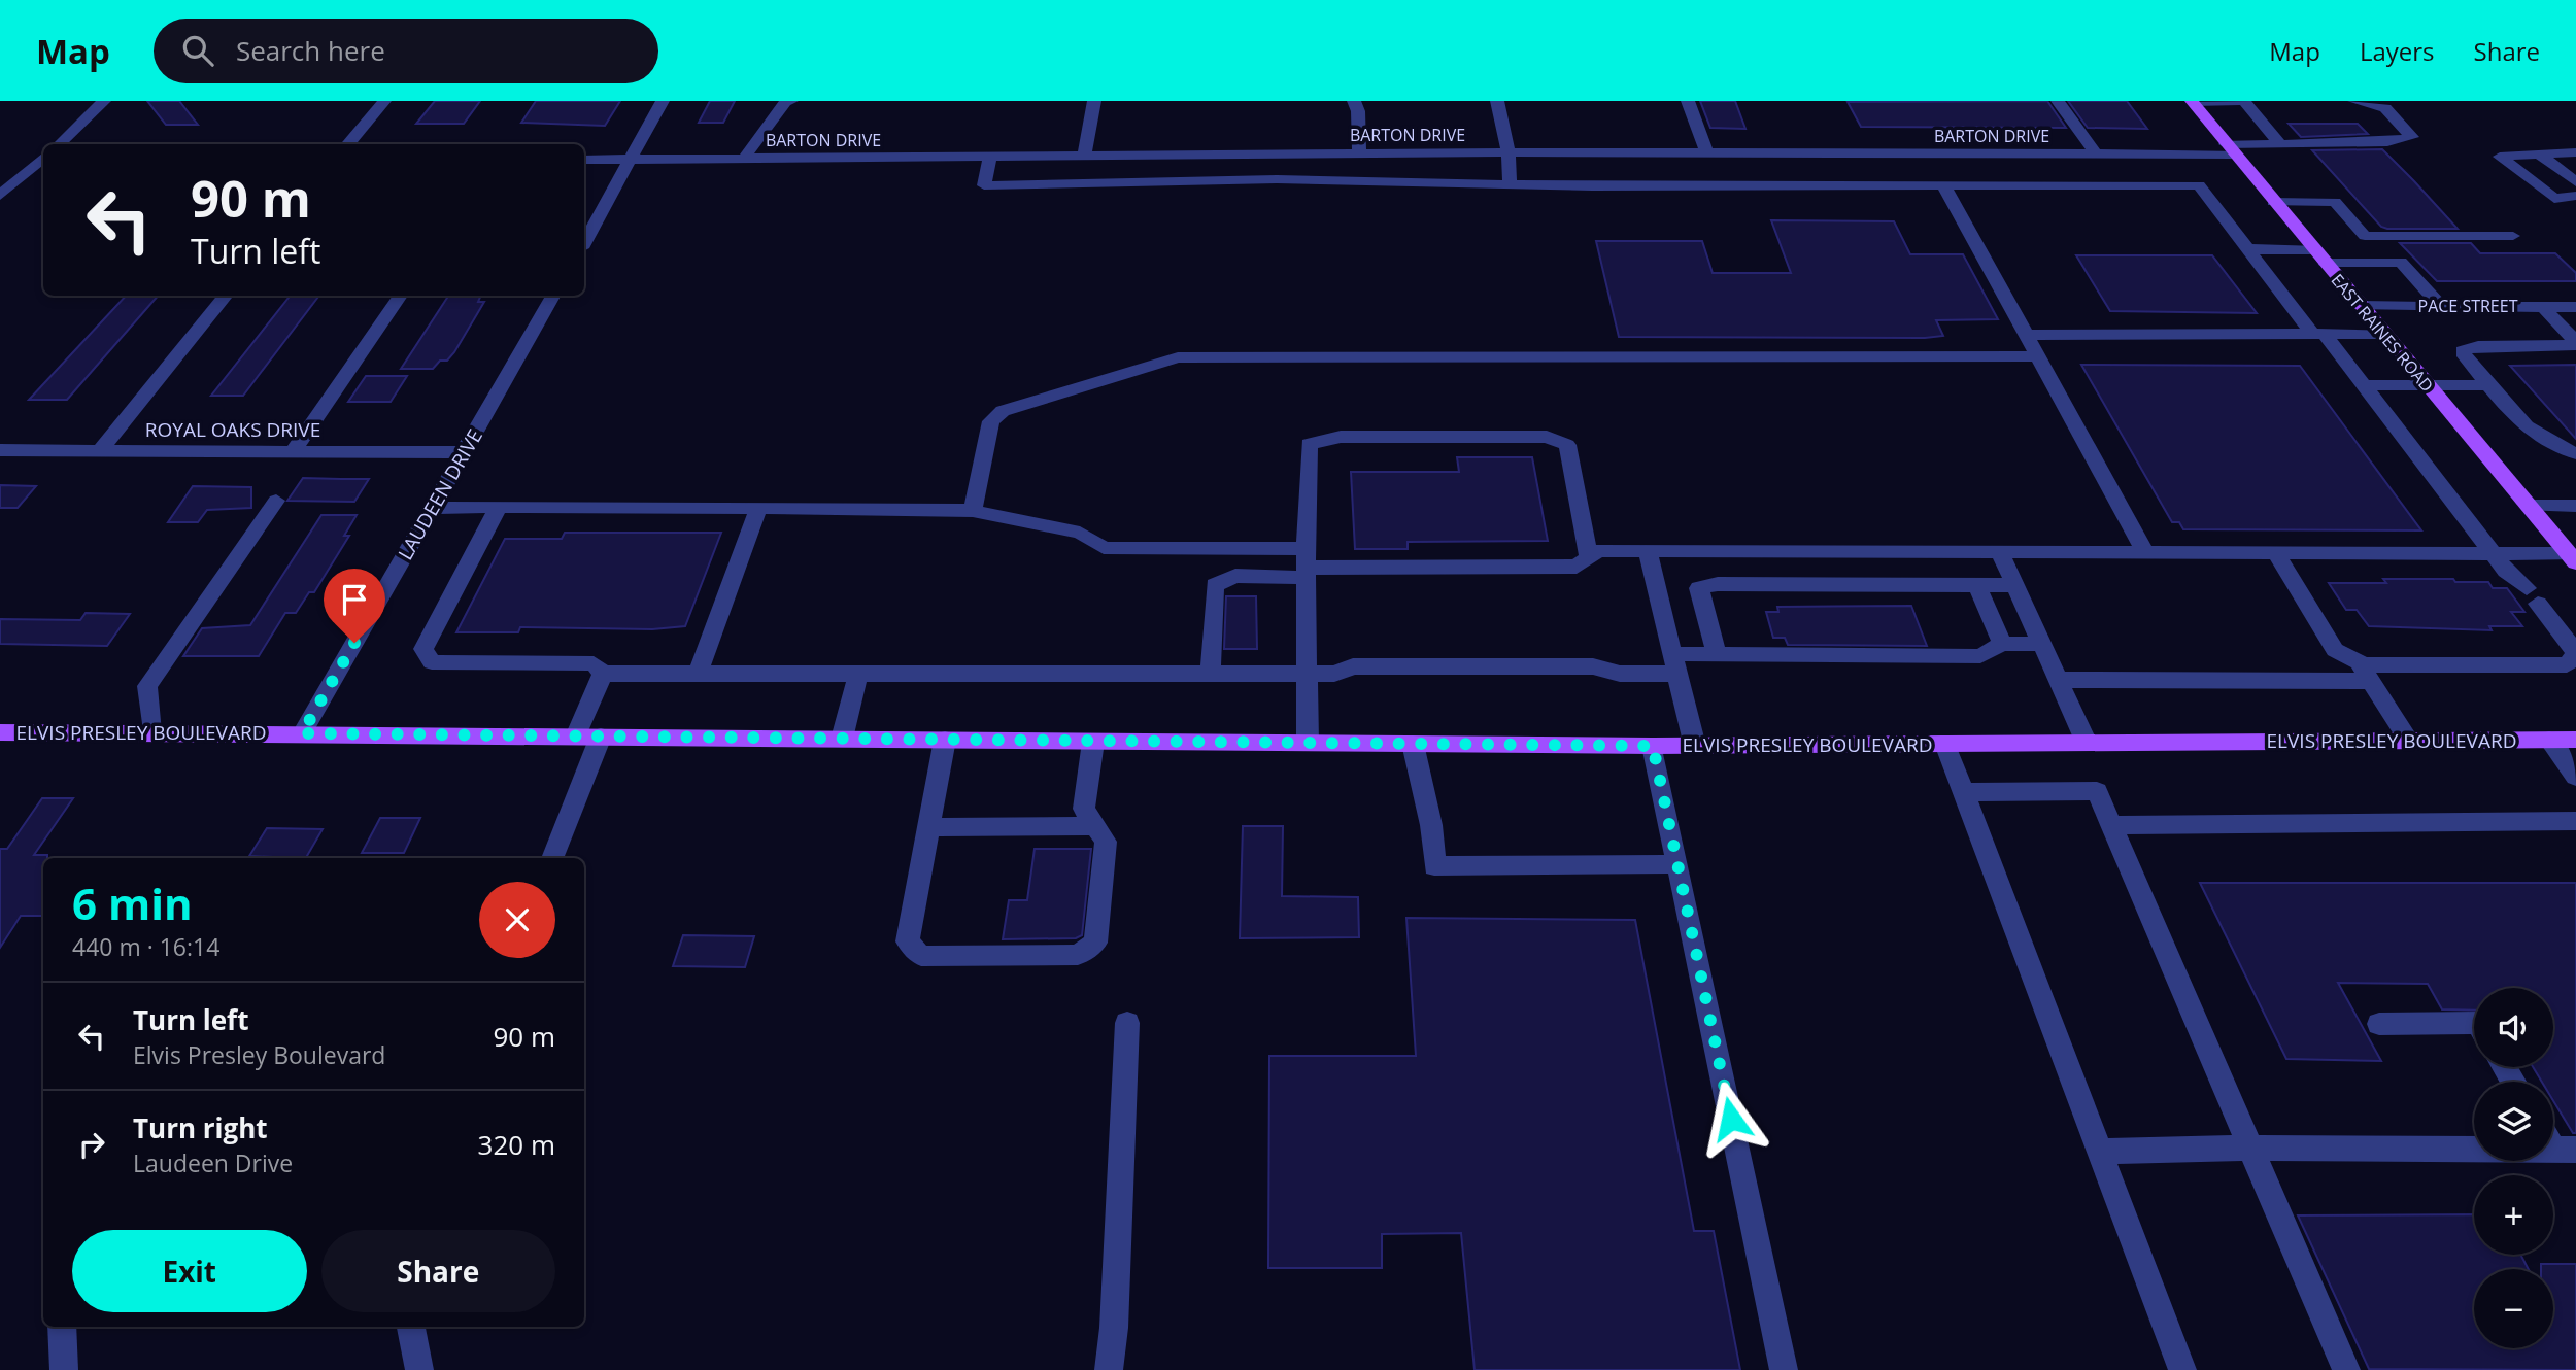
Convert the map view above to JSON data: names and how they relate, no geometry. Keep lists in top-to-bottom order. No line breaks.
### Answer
{"streets":{"main road":["EAST RAINES ROAD","ELVIS PRESLEY BOULEVARD"],"street":["BARTON DRIVE","PACE STREET","ROYAL OAKS DRIVE","LAUDEEN DRIVE"]},"crossings":[["BARTON DRIVE","EAST RAINES ROAD"],["PACE STREET","EAST RAINES ROAD"],["ROYAL OAKS DRIVE","LAUDEEN DRIVE"],["LAUDEEN DRIVE","ELVIS PRESLEY BOULEVARD"]],"page":{"header":"Map","search":"Search here","nav":["Map","Layers","Share"],"turn":["90 m","Turn left"],"heading":["6 min","440 m · 16:14"],"list":[{"name":"Turn left","note":"Elvis Presley Boulevard","value":"90 m"},{"name":"Turn right","note":"Laudeen Drive","value":"320 m"}],"map_buttons":["+","−"],"buttons":["Exit","Share"]}}
